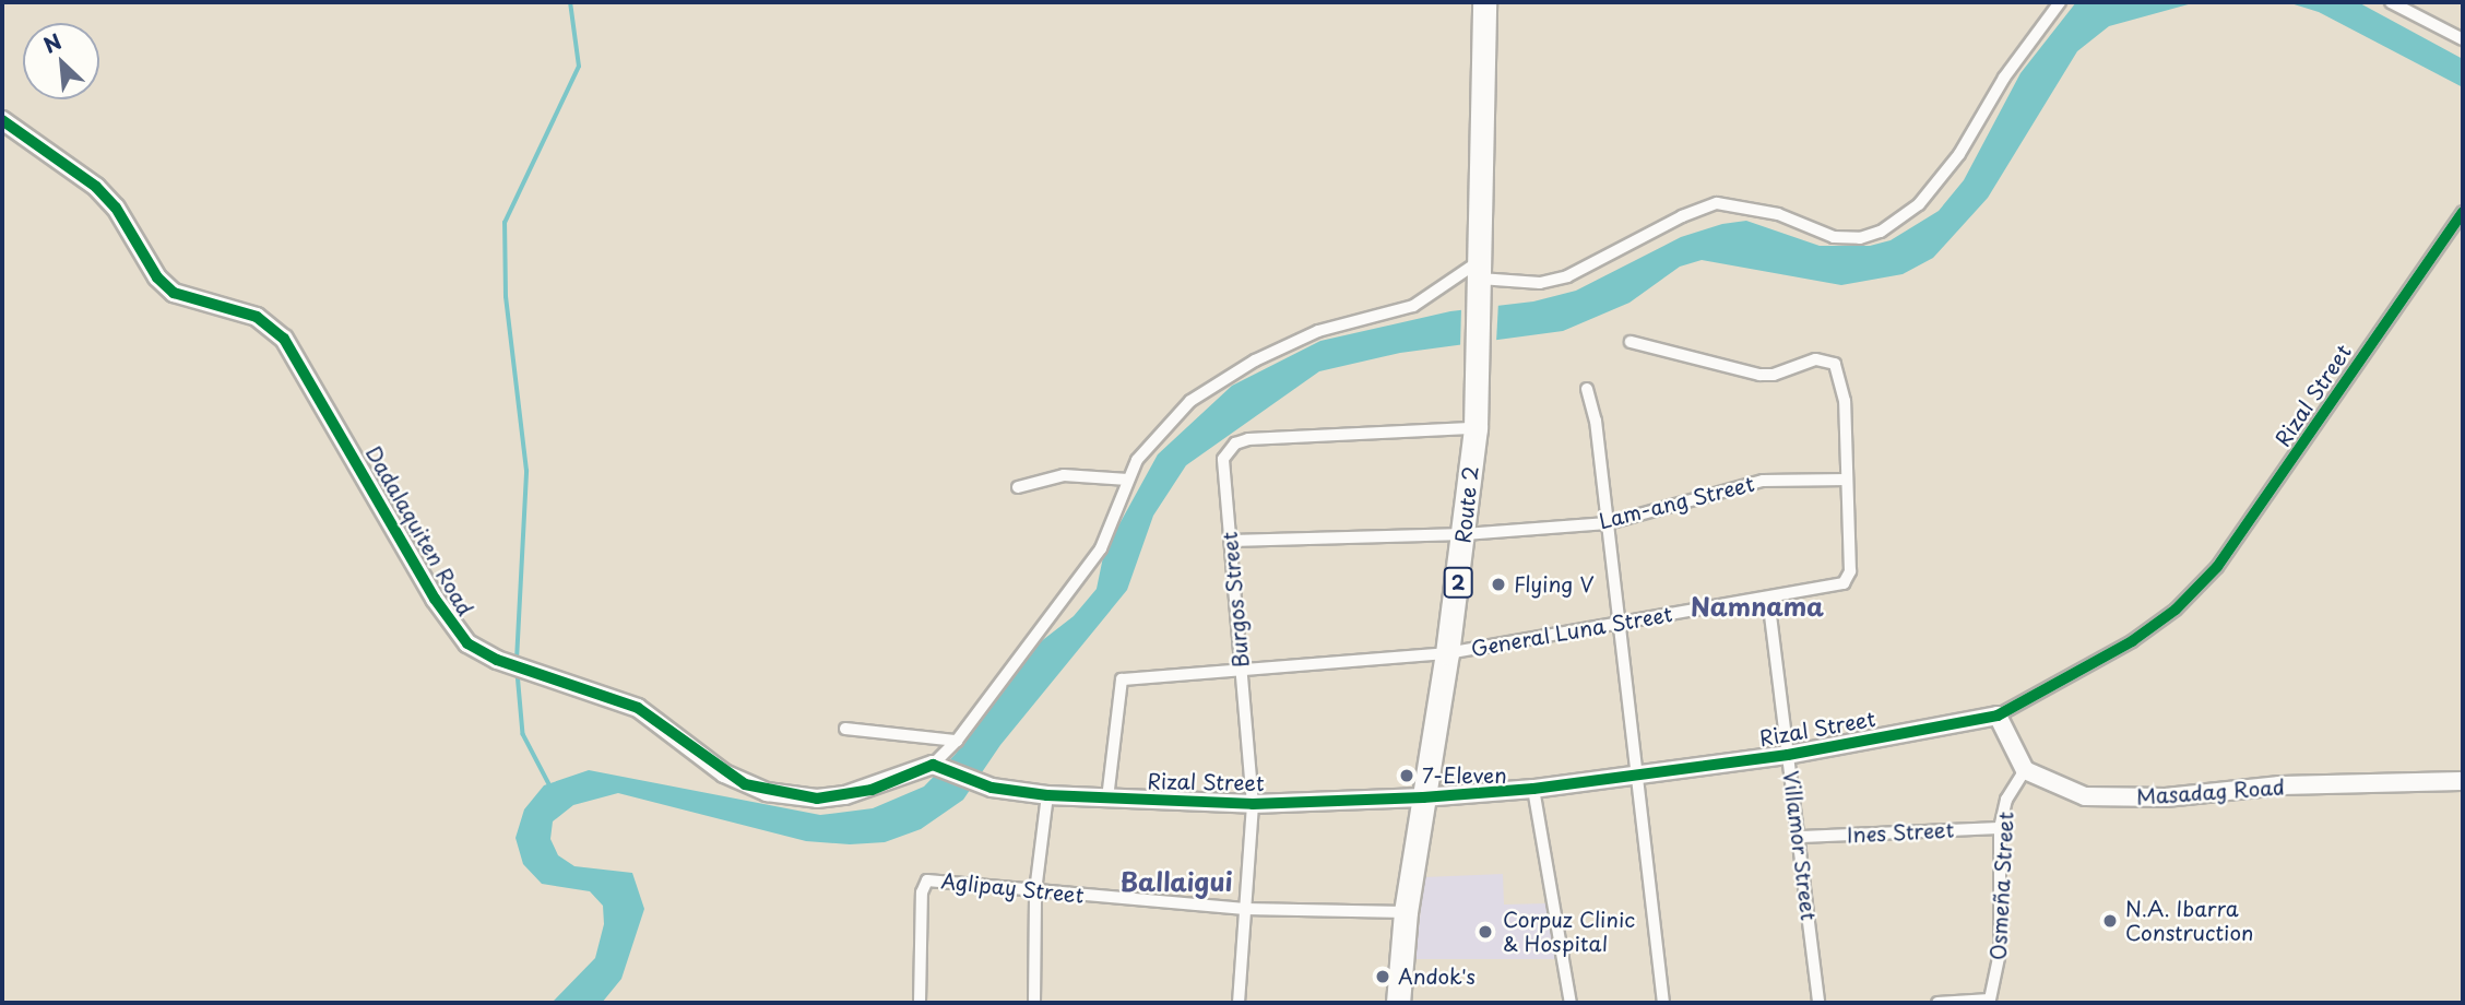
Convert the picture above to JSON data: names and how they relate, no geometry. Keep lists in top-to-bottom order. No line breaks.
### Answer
{"streets":{"highway":["Route 2","2"],"street":["Rizal Street","Lam-ang Street","Dadalaquiten Road","Burgos Street","General Luna Street","Masadag Road","Ines Street","Villamor Street","Osmeña Street","Aglipay Street"]},"crossings":[["Rizal Street","Route 2"],["Rizal Street","Dadalaquiten Road"],["Rizal Street","Burgos Street"],["Rizal Street","General Luna Street"],["Rizal Street","Villamor Street"],["Lam-ang Street","Route 2"],["Lam-ang Street","Burgos Street"],["Lam-ang Street","General Luna Street"],["Route 2","Burgos Street"],["Route 2","General Luna Street"],["Route 2","Aglipay Street"],["Burgos Street","General Luna Street"],["Burgos Street","Aglipay Street"],["General Luna Street","Villamor Street"],["Masadag Road","Osmeña Street"],["Ines Street","Villamor Street"],["Ines Street","Osmeña Street"]],"districts":["Namnama","Ballaigui"],"places":["Flying V","7-Eleven","N.A. Ibarra Construction","Corpuz Clinic & Hospital","Andok's"],"north":"top left"}
